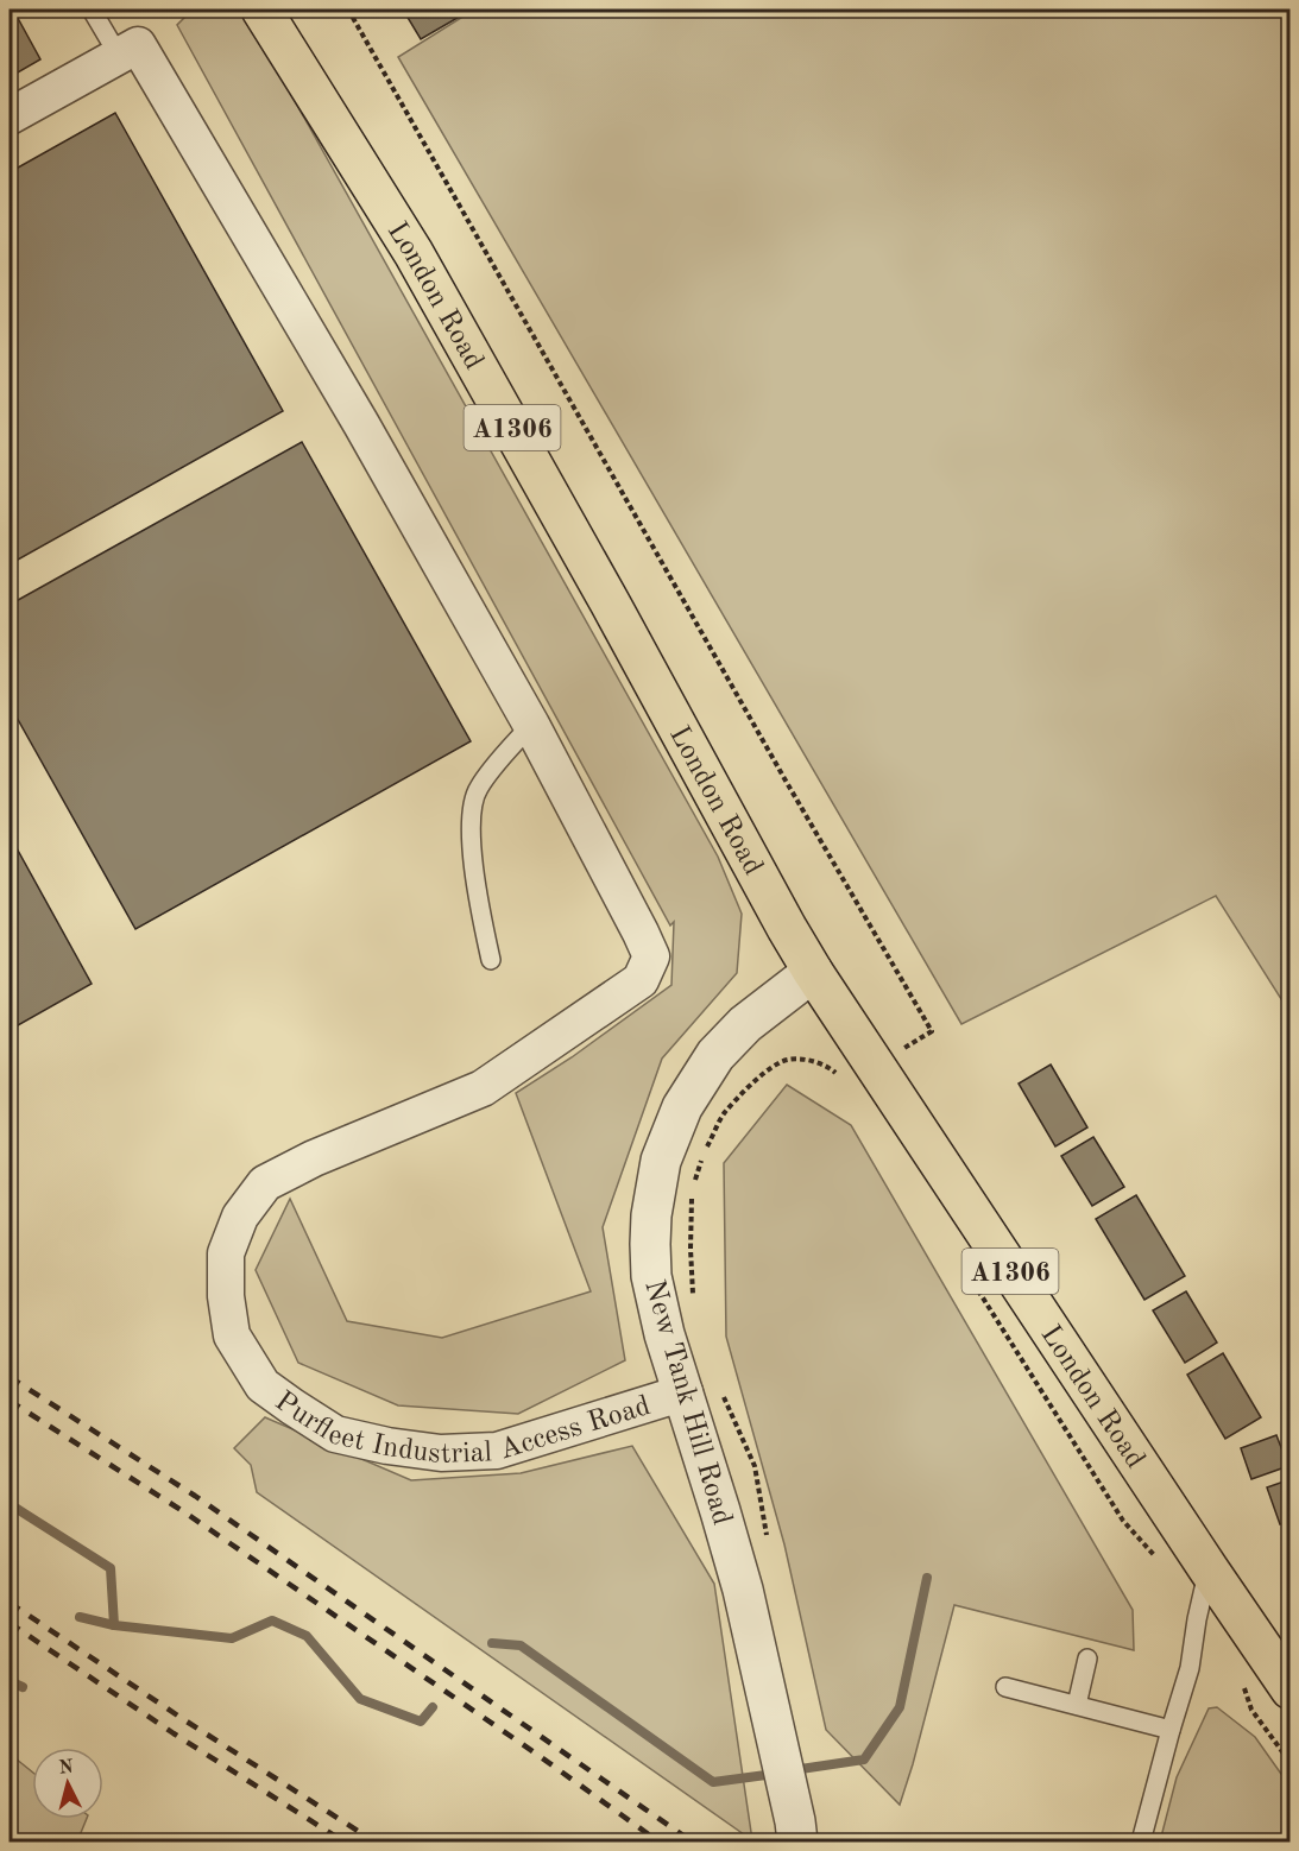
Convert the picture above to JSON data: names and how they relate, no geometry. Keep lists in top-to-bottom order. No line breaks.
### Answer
{"streets":{"main road":["London Road","A1306"],"street":["Purfleet Industrial Access Road","New Tank Hill Road"]},"crossings":[["London Road","A1306"],["London Road","New Tank Hill Road"],["Purfleet Industrial Access Road","New Tank Hill Road"]],"north":"top"}
